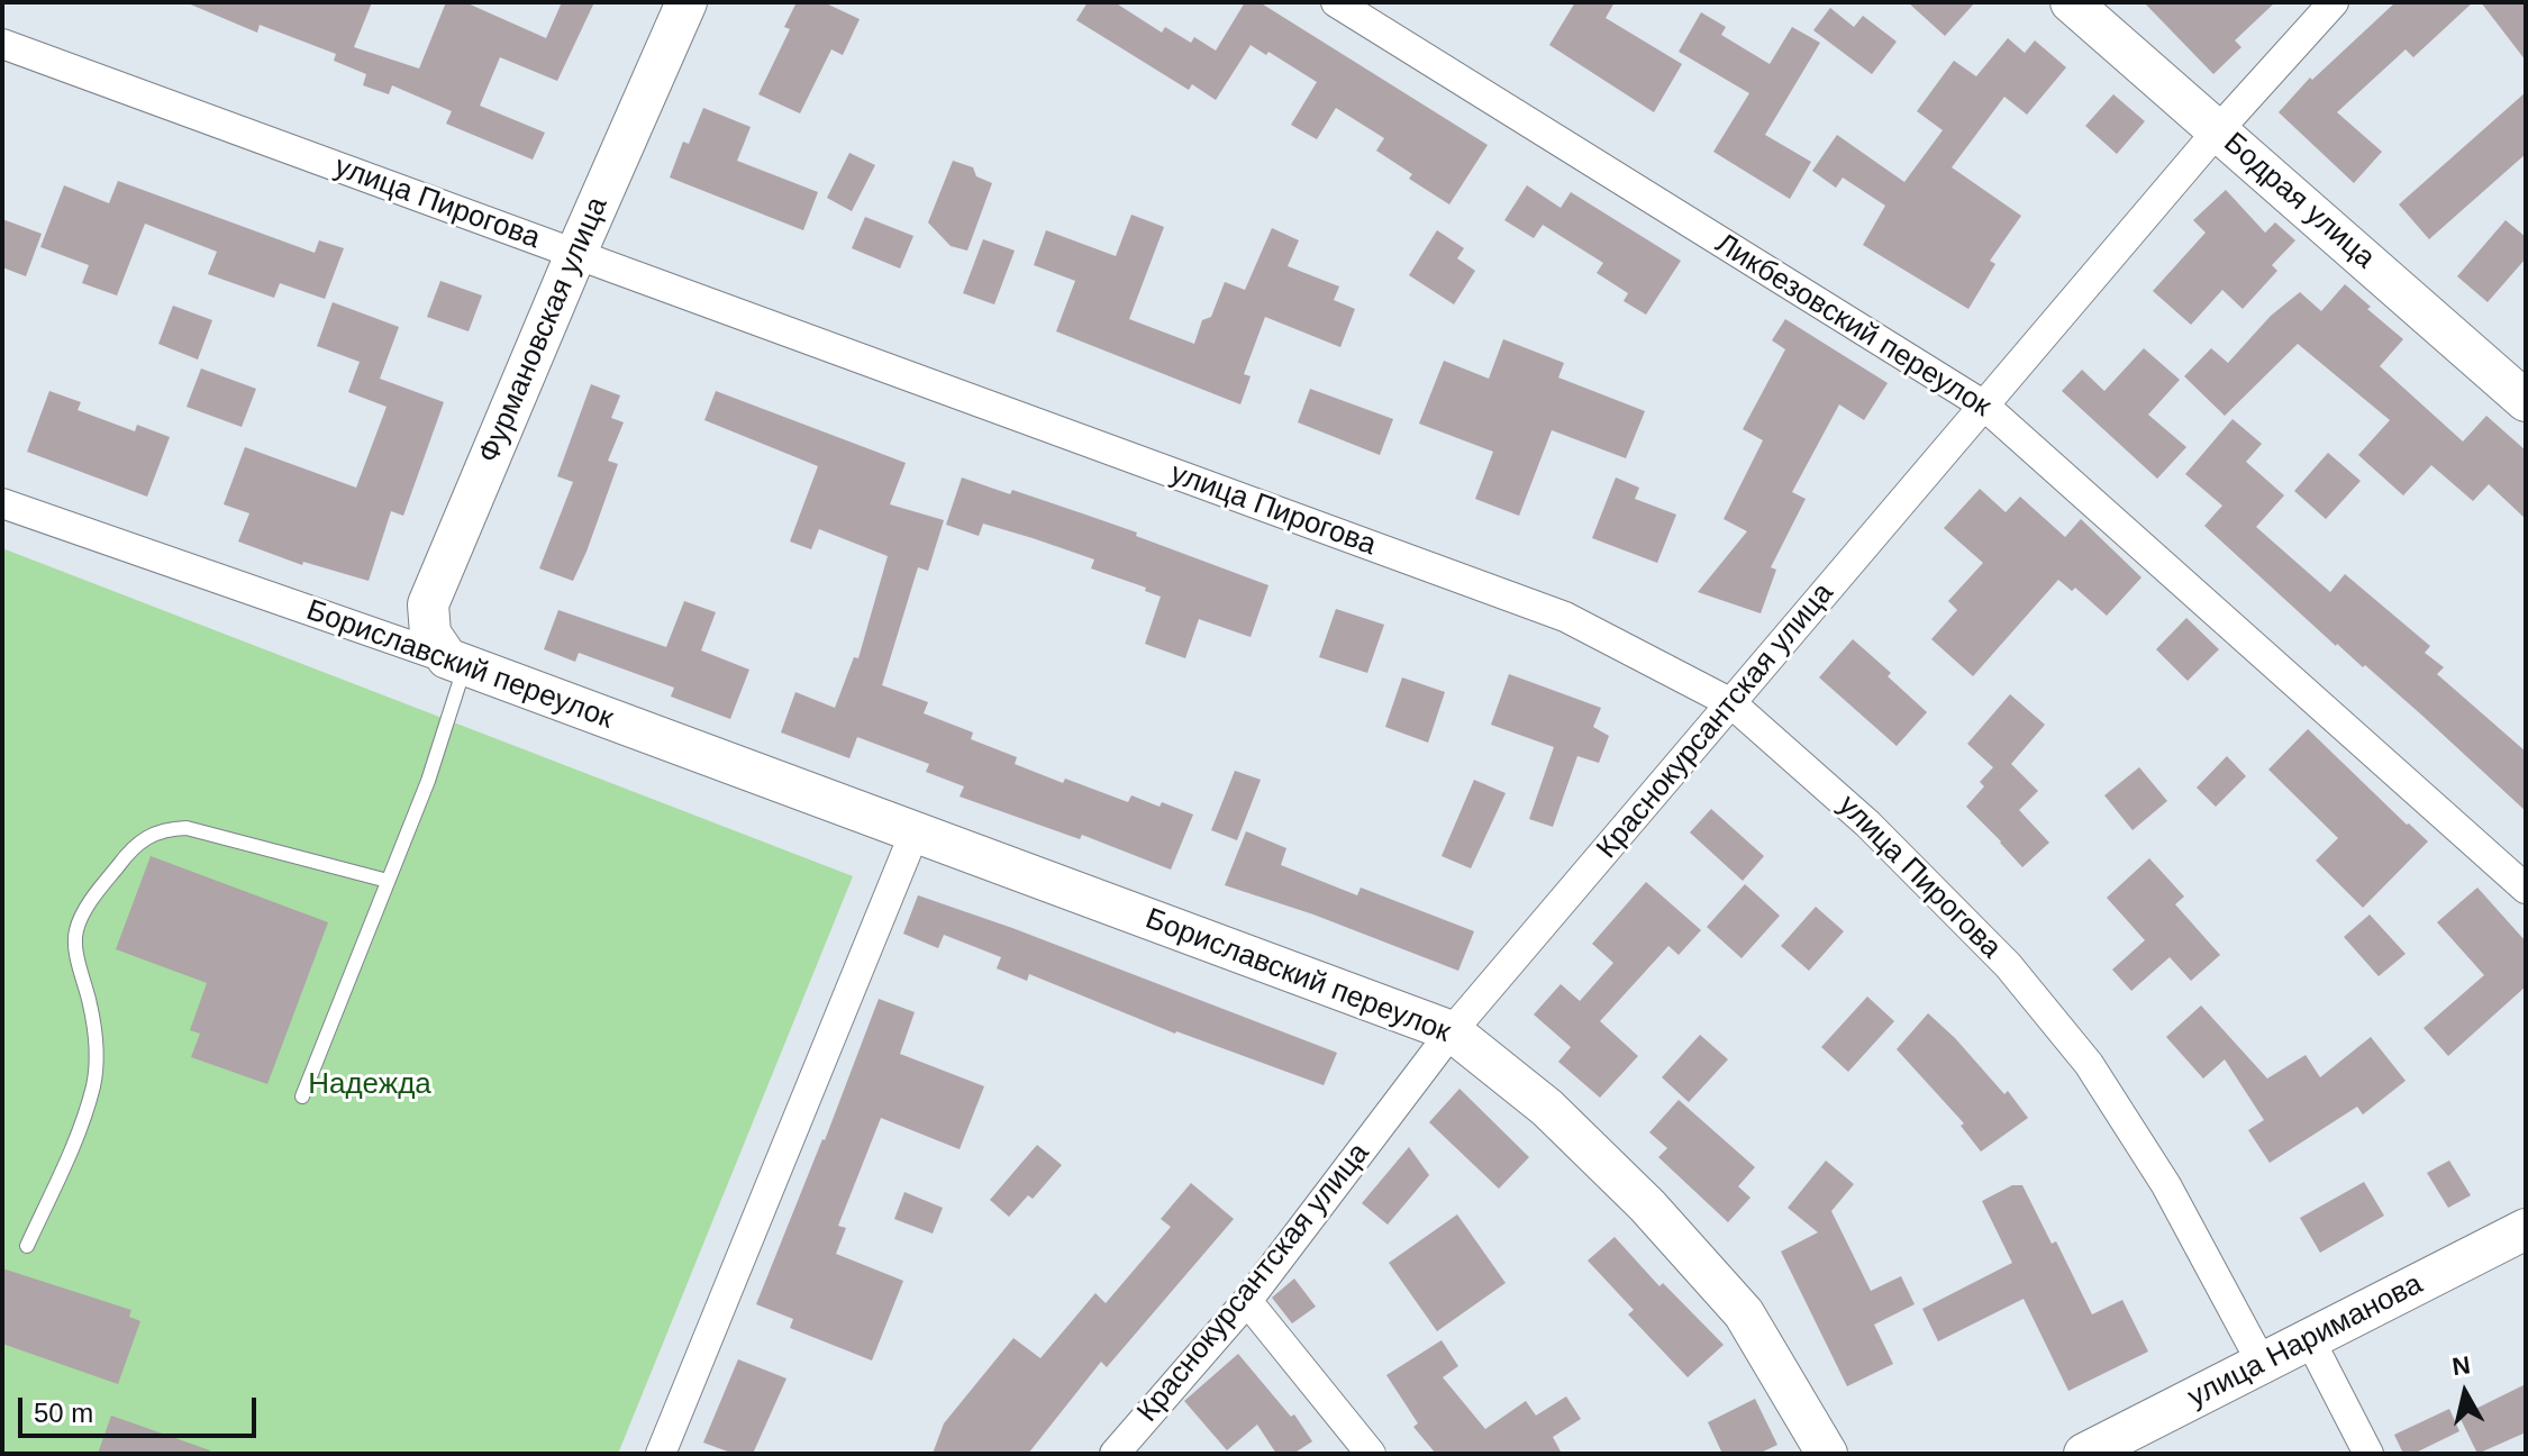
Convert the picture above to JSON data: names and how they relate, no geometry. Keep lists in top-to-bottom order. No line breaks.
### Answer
{"streets":{"street":["Бодрая улица","улица Пирогова","Ликбезовский переулок","Фурмановская улица","Бориславский переулок","Краснокурсантская улица","улица Нариманова"]},"crossings":[["Бодрая улица","Краснокурсантская улица"],["улица Пирогова","Фурмановская улица"],["улица Пирогова","Краснокурсантская улица"],["улица Пирогова","улица Нариманова"],["Ликбезовский переулок","Краснокурсантская улица"],["Фурмановская улица","Бориславский переулок"],["Бориславский переулок","Краснокурсантская улица"]],"parks":["Надежда"],"scale_bar":"50 m","north":"top"}
